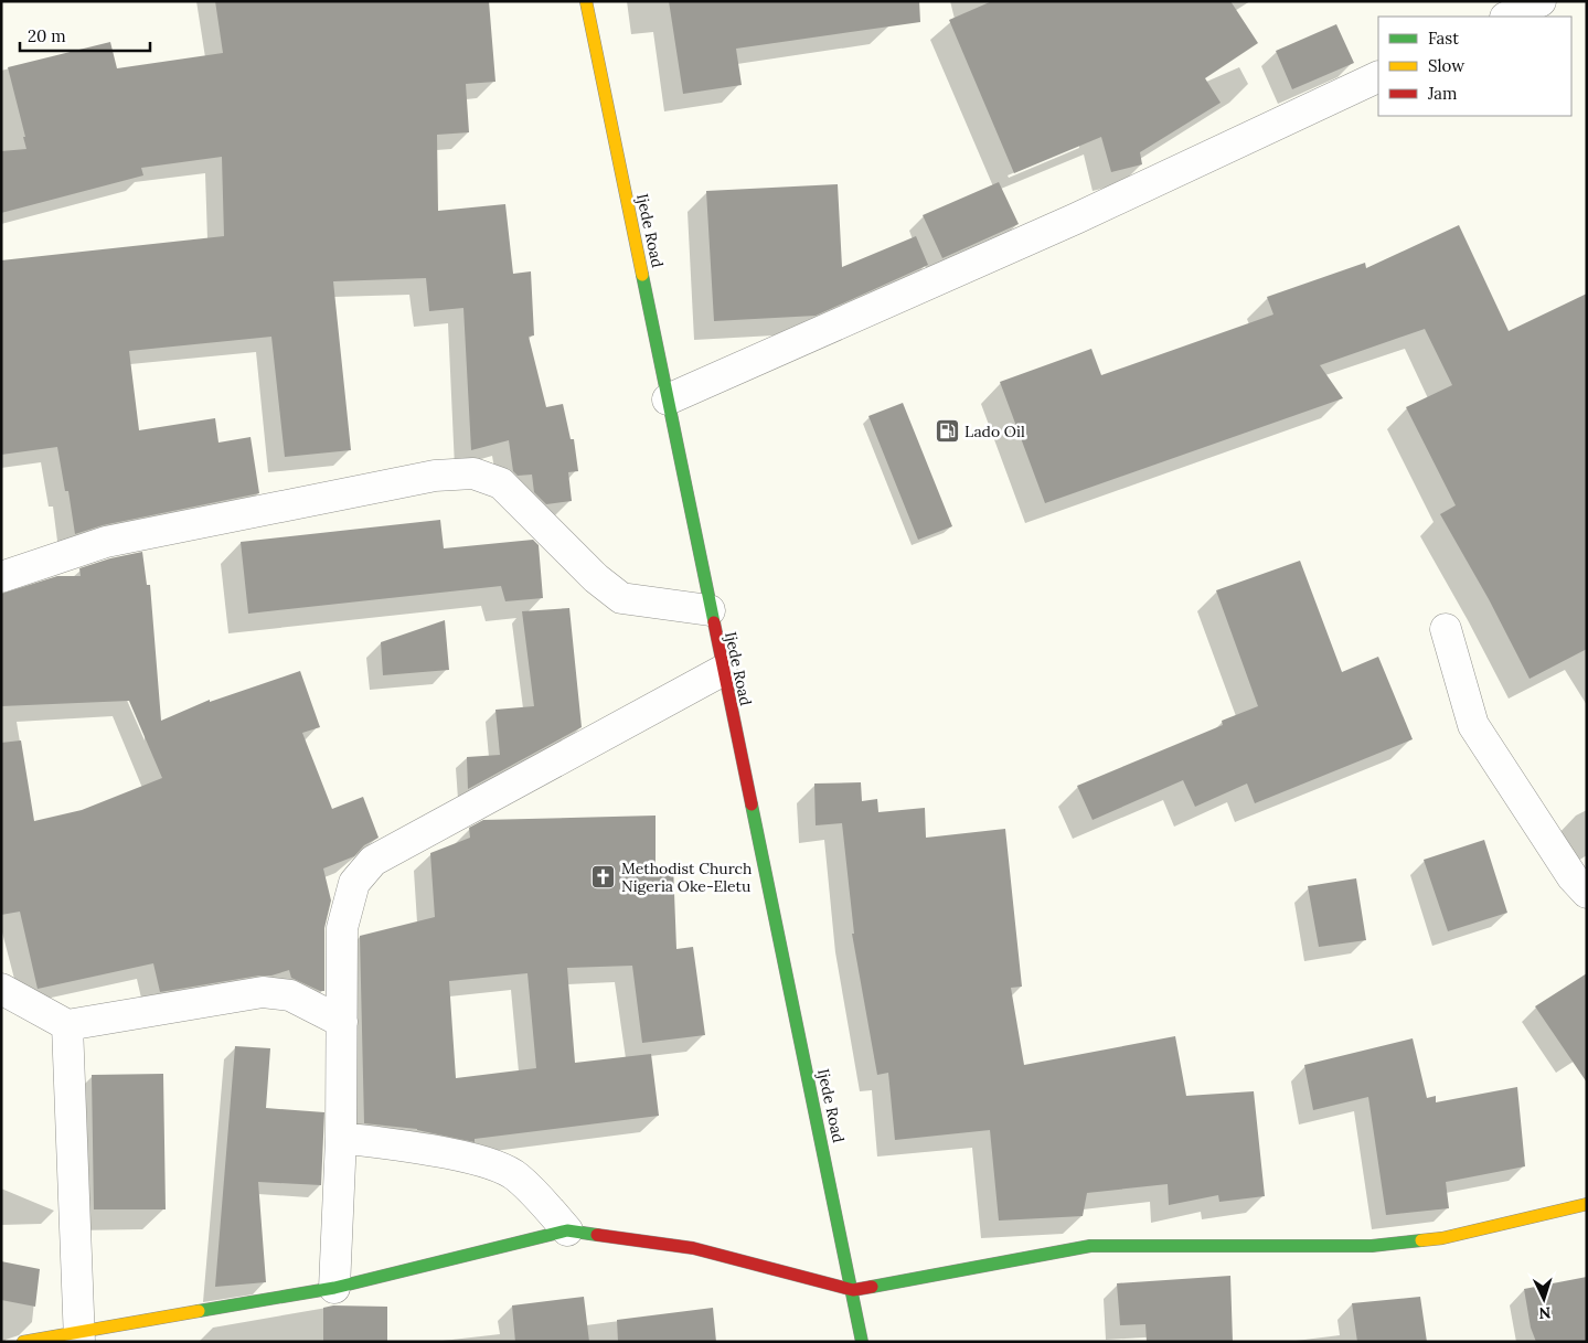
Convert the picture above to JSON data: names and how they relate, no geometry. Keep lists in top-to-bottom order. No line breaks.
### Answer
{"streets":{"street":["Ijede Road"]},"places":{"fuel station":["Lado Oil"],"church":["Methodist Church Nigeria Oke-Eletu"]},"legend":["Fast","Slow","Jam"],"scale_bar":"20 m","north":"bottom"}
